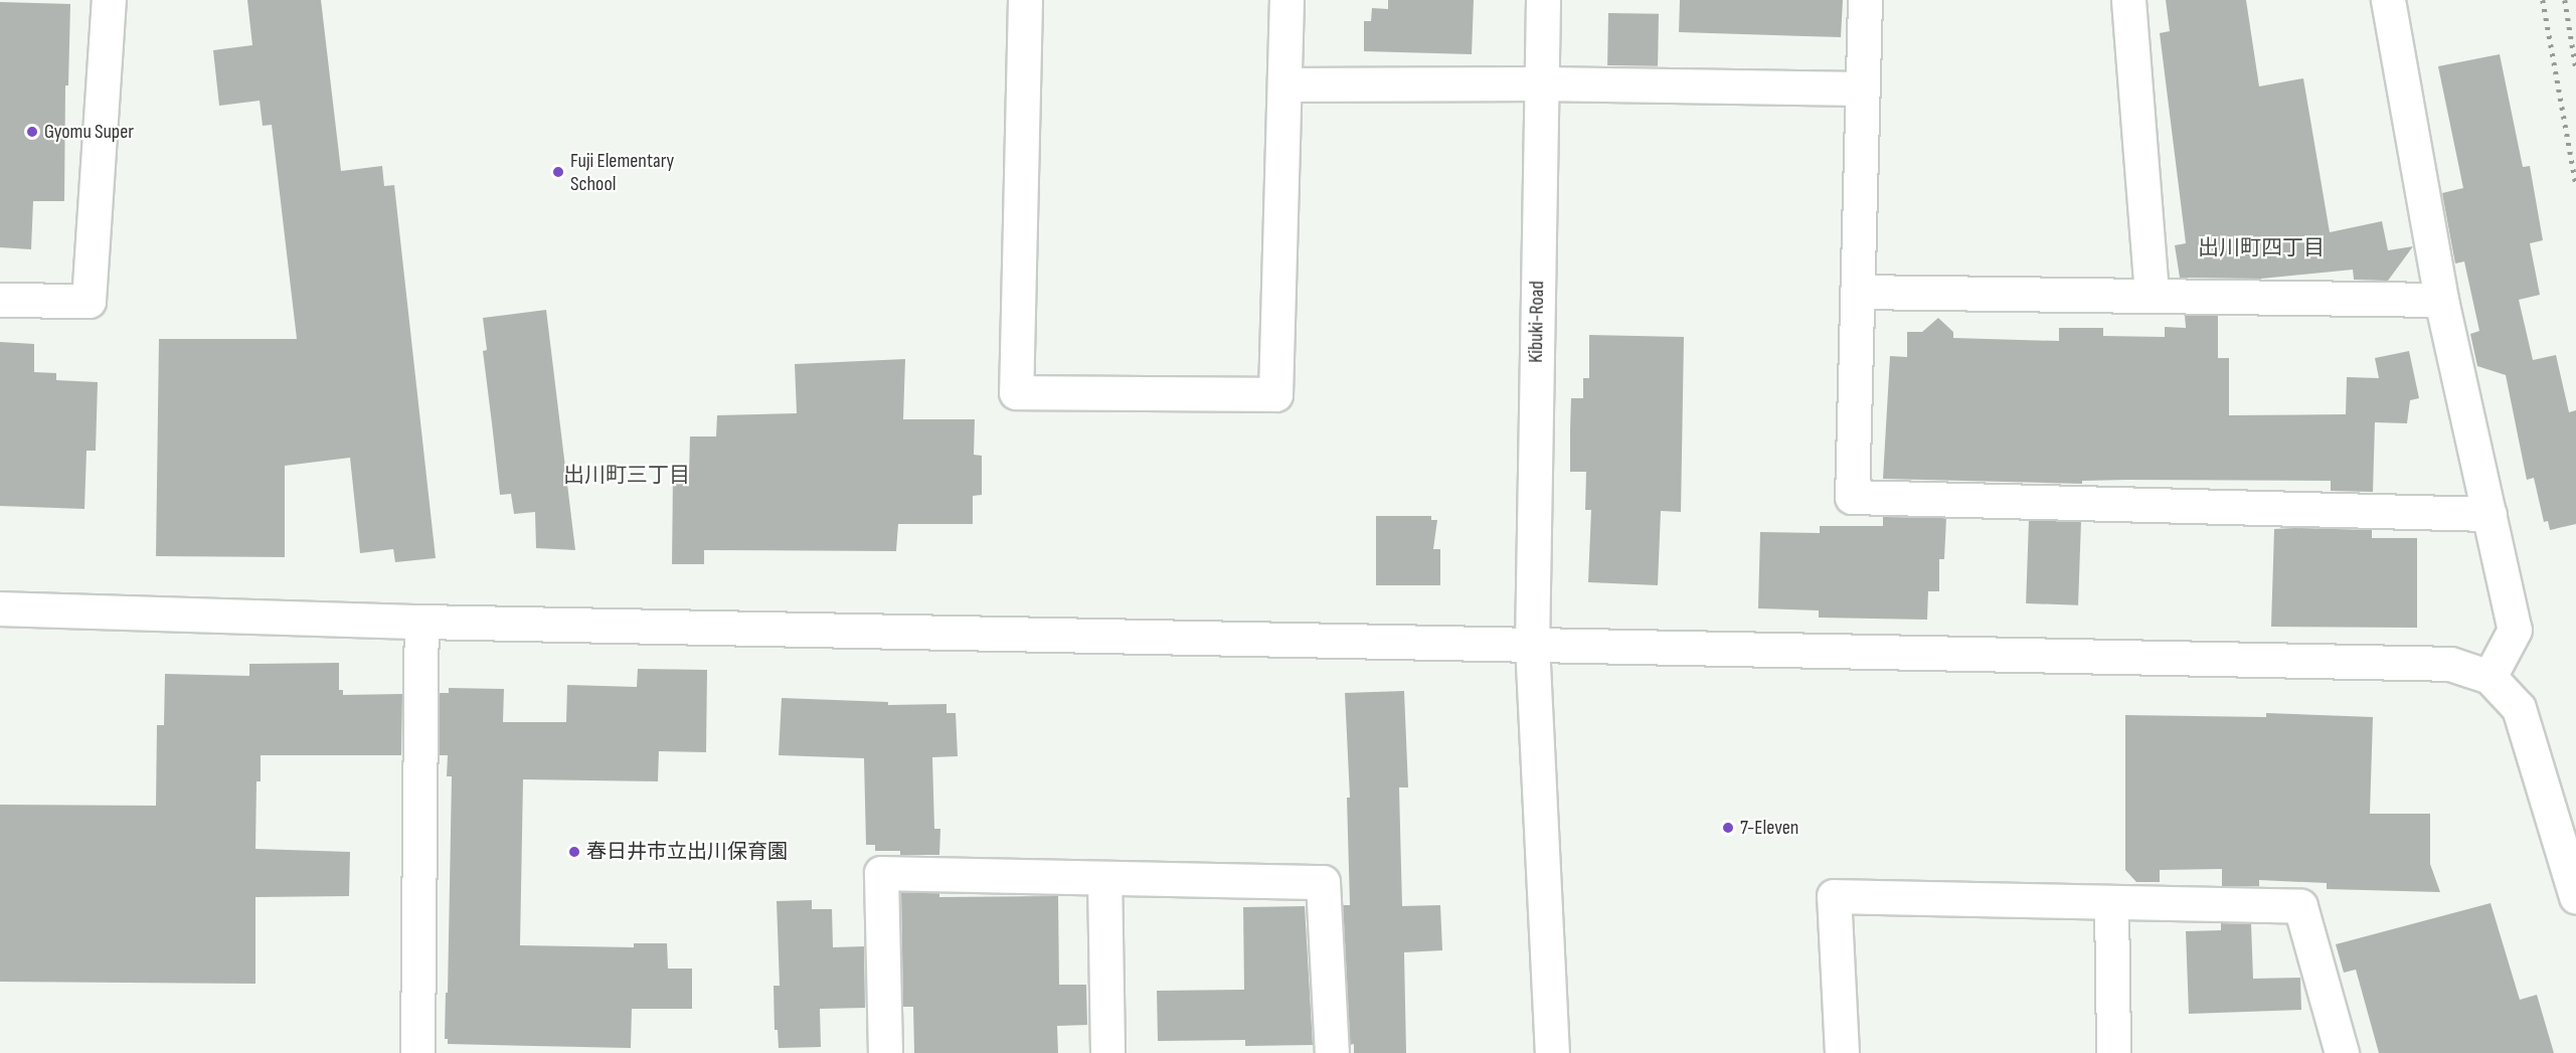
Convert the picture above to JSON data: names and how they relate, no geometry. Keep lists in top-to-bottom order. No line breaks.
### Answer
{"streets":{"street":["Kibuki-Road"]},"districts":["出川町四丁目","出川町三丁目"],"places":["Gyomu Super","Fuji Elementary School","7-Eleven","春日井市立出川保育園"]}
